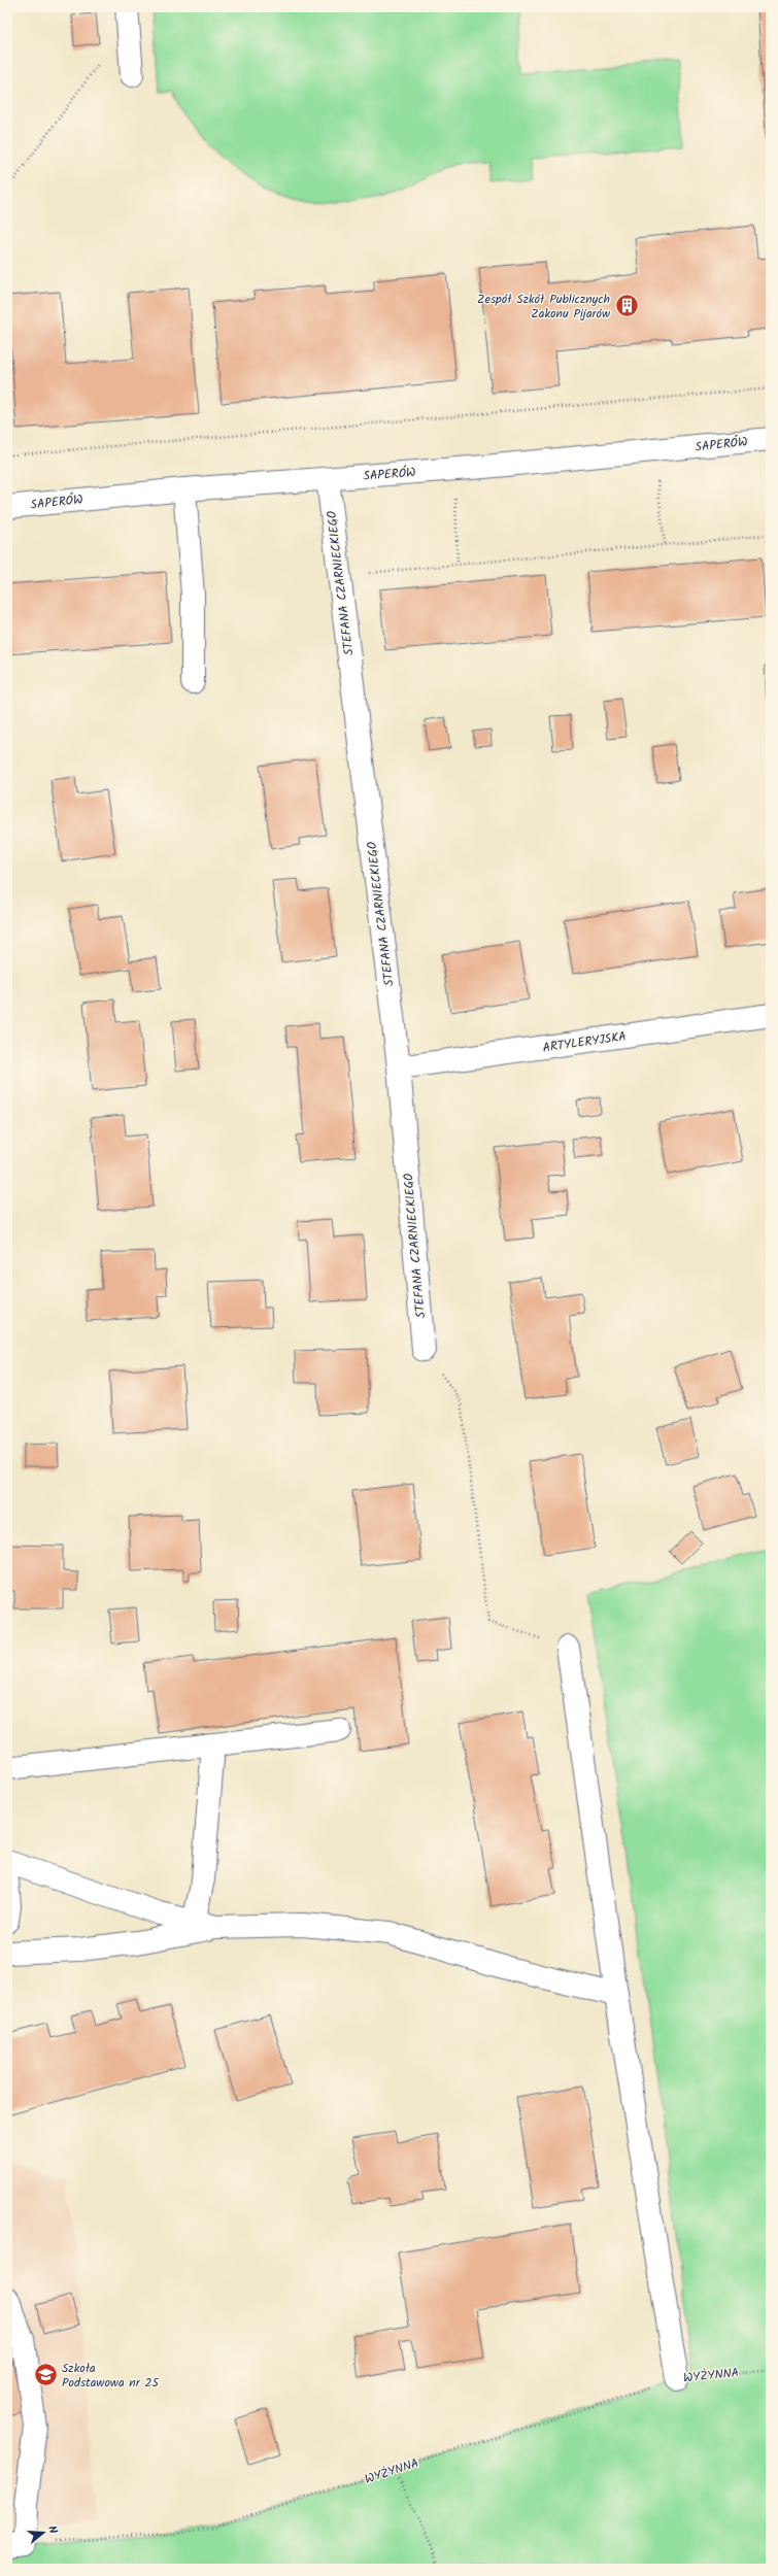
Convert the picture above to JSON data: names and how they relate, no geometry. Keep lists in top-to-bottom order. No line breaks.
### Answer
{"streets":{"street":["SAPERÓW","STEFANA CZARNIECKIEGO","ARTYLERYJSKA"],"path":["WYŻYNNA"]},"crossings":[["SAPERÓW","STEFANA CZARNIECKIEGO"],["STEFANA CZARNIECKIEGO","ARTYLERYJSKA"]],"places":{"building":["Zespół Szkół Publicznych Zakonu Pijarów"],"school or university":["Szkoła Podstawowa nr 25"]},"north":"right"}
